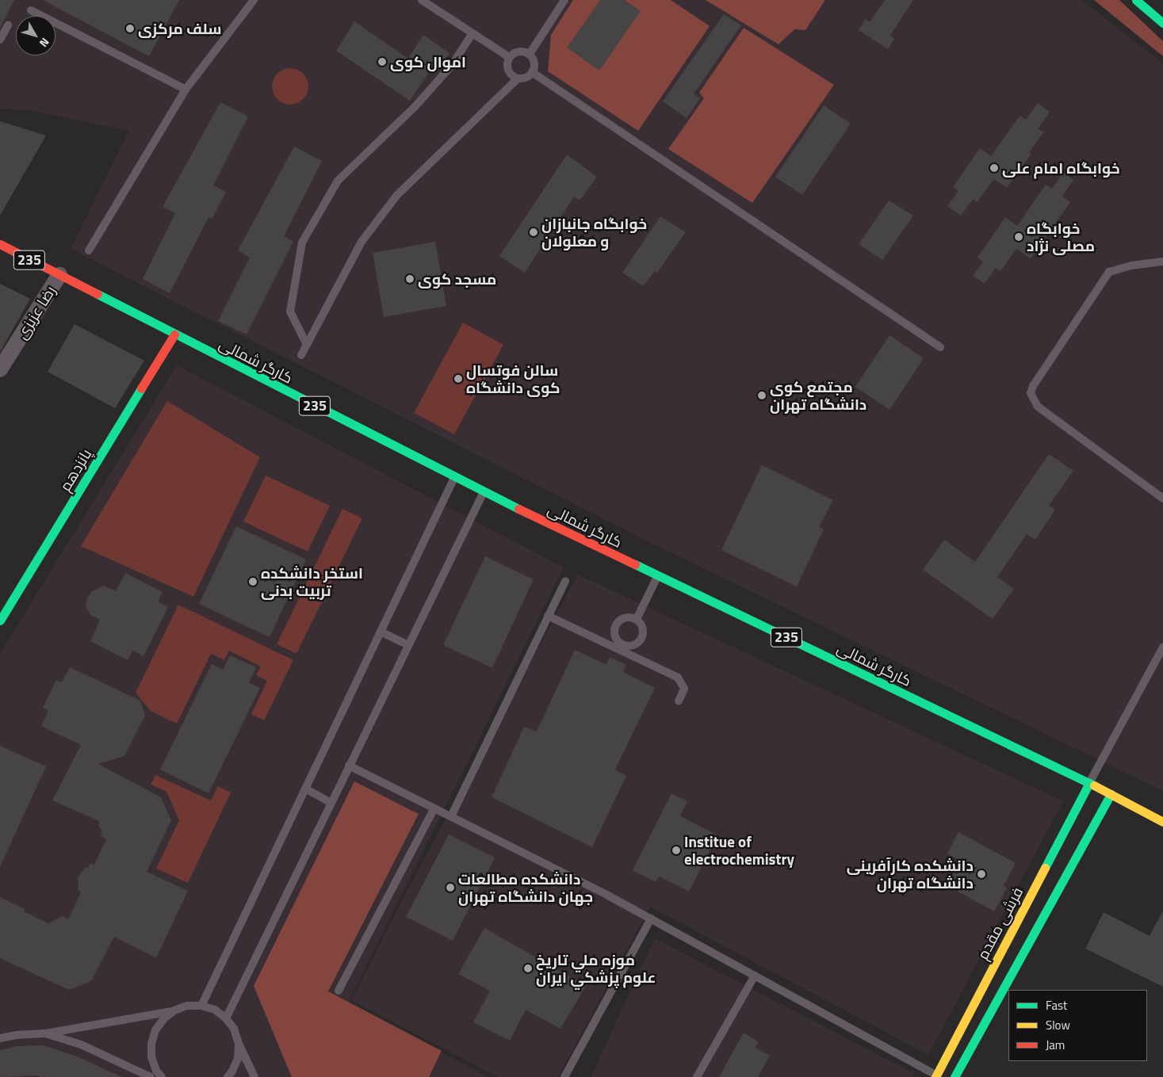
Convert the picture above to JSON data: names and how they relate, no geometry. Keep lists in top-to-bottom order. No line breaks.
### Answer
{"streets":{"main road":["235","کارگر شمالی","پانزدهم","فرشی مقدم"],"street":["رضا عزیزی"]},"crossings":[["رضا عزیزی","کارگر شمالی"],["کارگر شمالی","پانزدهم"],["کارگر شمالی","فرشی مقدم"]],"places":["سلف مرکزی","اموال کوی","خوابگاه امام علی","خوابگاه جانبازان و معلولان","خوابگاه مصلی نژاد","مسجد کوی","سالن فوتسال کوی دانشگاه","مجتمع کوی دانشگاه تهران","استخر دانشکده تربیت بدنی","Institue of electrochemistry","دانشکده کارآفرینی دانشگاه تهران","دانشکده مطالعات جهان دانشگاه تهران","موزه ملي تاريخ علوم پزشكي ايران"],"legend":["Fast","Slow","Jam"],"north":"bottom right"}
